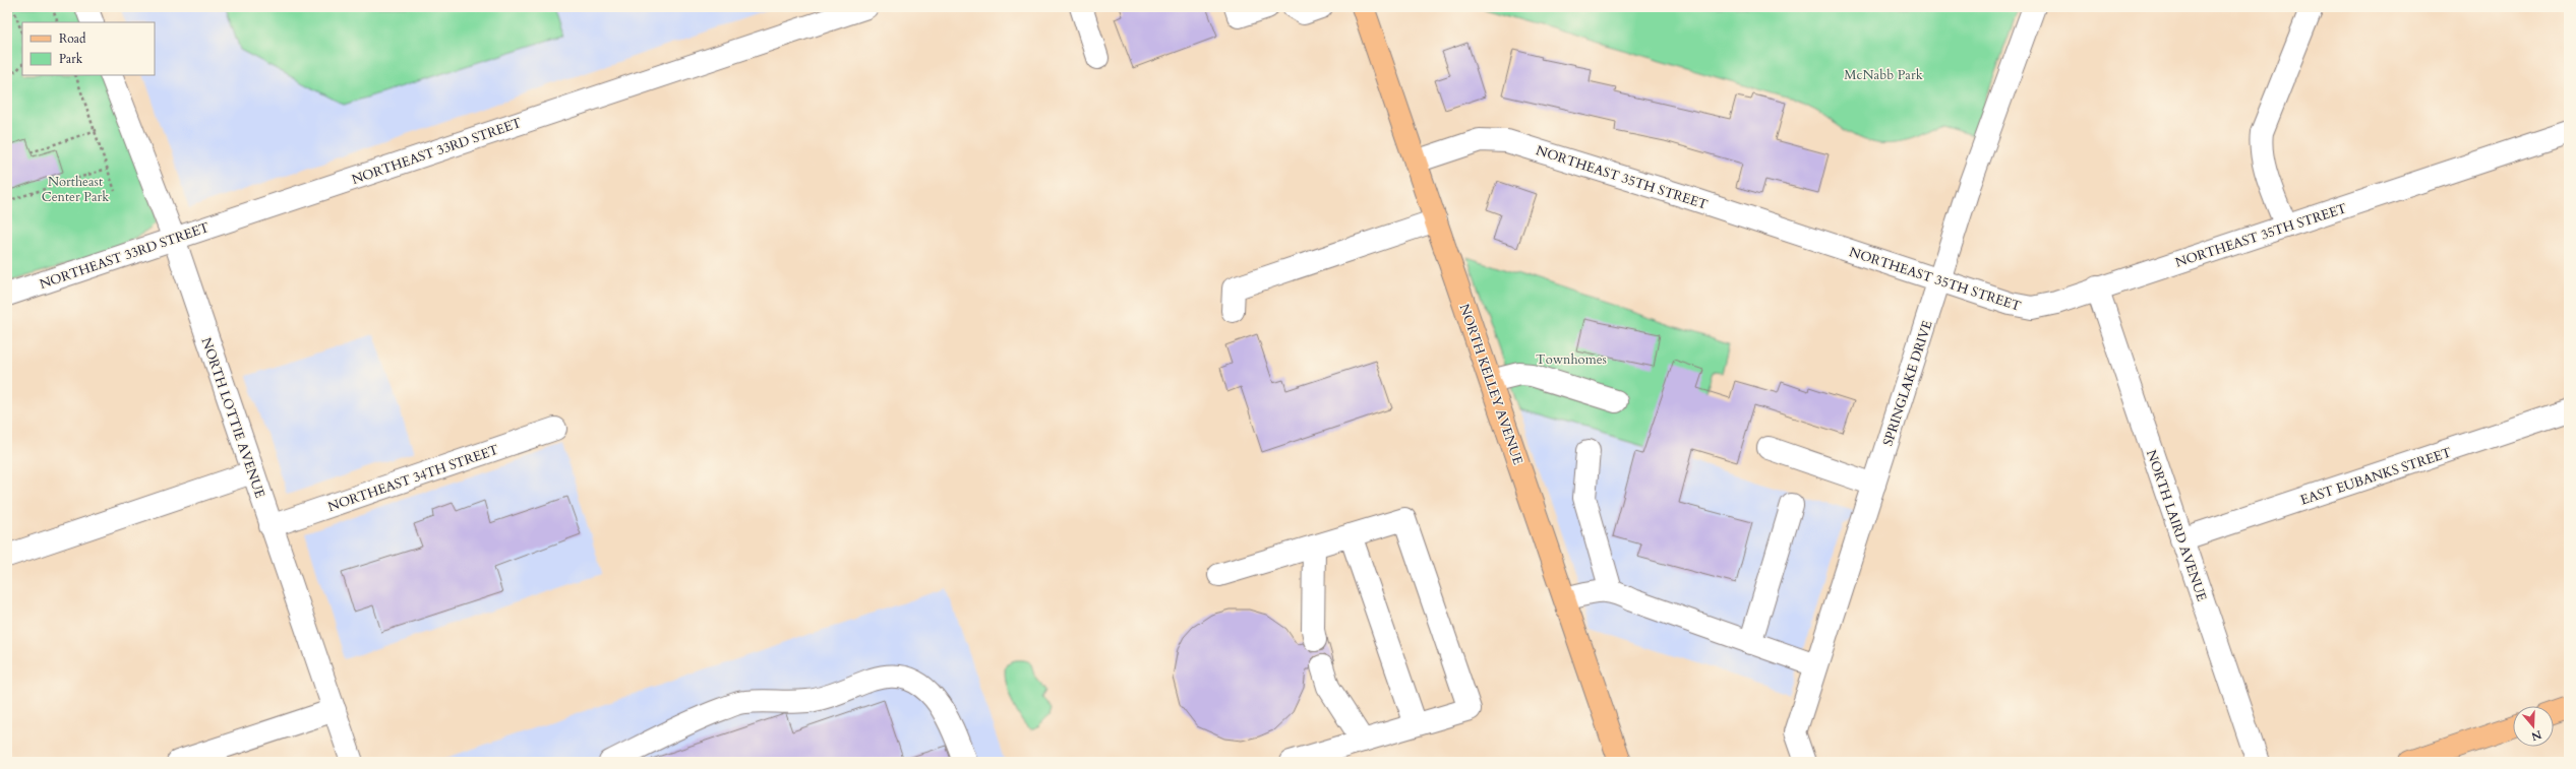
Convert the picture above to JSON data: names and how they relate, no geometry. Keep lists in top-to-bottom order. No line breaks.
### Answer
{"streets":{"main road":["NORTH KELLEY AVENUE"],"street":["NORTHEAST 33RD STREET","NORTHEAST 35TH STREET","SPRINGLAKE DRIVE","NORTH LOTTIE AVENUE","EAST EUBANKS STREET","NORTHEAST 34TH STREET","NORTH LAIRD AVENUE"]},"crossings":[["NORTHEAST 33RD STREET","NORTH LOTTIE AVENUE"],["NORTHEAST 35TH STREET","SPRINGLAKE DRIVE"],["NORTHEAST 35TH STREET","NORTH KELLEY AVENUE"],["NORTHEAST 35TH STREET","NORTH LAIRD AVENUE"],["NORTH LOTTIE AVENUE","NORTHEAST 34TH STREET"],["EAST EUBANKS STREET","NORTH LAIRD AVENUE"]],"parks":["McNabb Park","Northeast Center Park","Townhomes"],"legend":["Road","Park"],"north":"bottom"}
